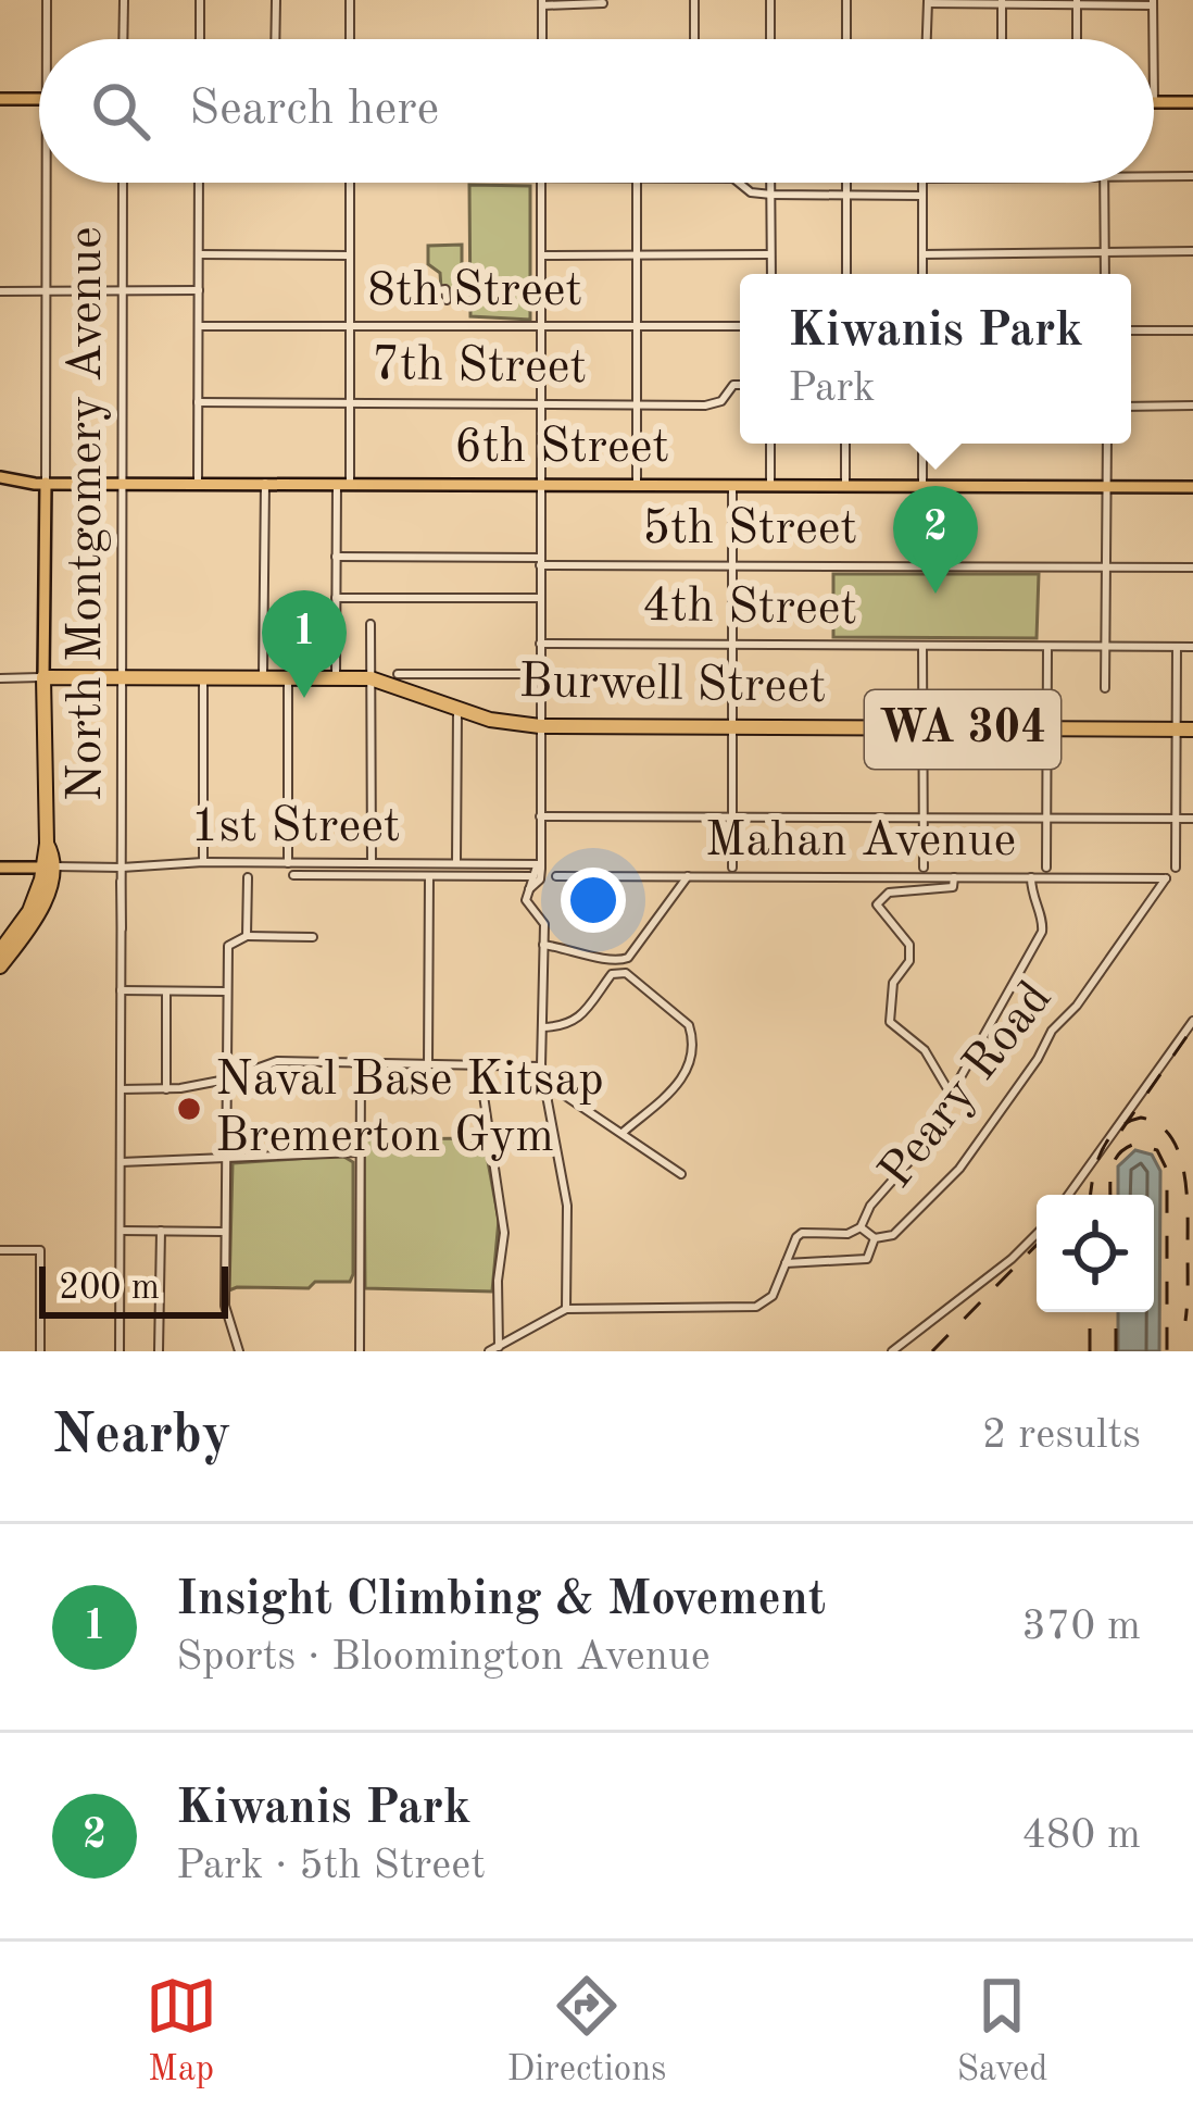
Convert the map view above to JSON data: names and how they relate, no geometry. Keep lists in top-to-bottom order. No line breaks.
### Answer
{"streets":{"highway":["Burwell Street","WA 304"],"main road":["6th Street","1st Street"],"street":["8th Street","7th Street","North Montgomery Avenue","5th Street","4th Street","Mahan Avenue","Peary Road"]},"crossings":[["6th Street","North Montgomery Avenue"],["North Montgomery Avenue","Burwell Street"],["North Montgomery Avenue","1st Street"],["Mahan Avenue","Peary Road"]],"places":["Naval Base Kitsap Bremerton Gym"],"scale_bar":"200 m","page":{"search":"Search here","popup":["Kiwanis Park","Park"],"pins":["2","1"],"scale":"200 m","heading":["Nearby","2 results"],"list":[{"mark":"1","name":"Insight Climbing & Movement","note":"Sports · Bloomington Avenue","value":"370 m"},{"mark":"2","name":"Kiwanis Park","note":"Park · 5th Street","value":"480 m"}],"nav":["Map","Directions","Saved"]}}
